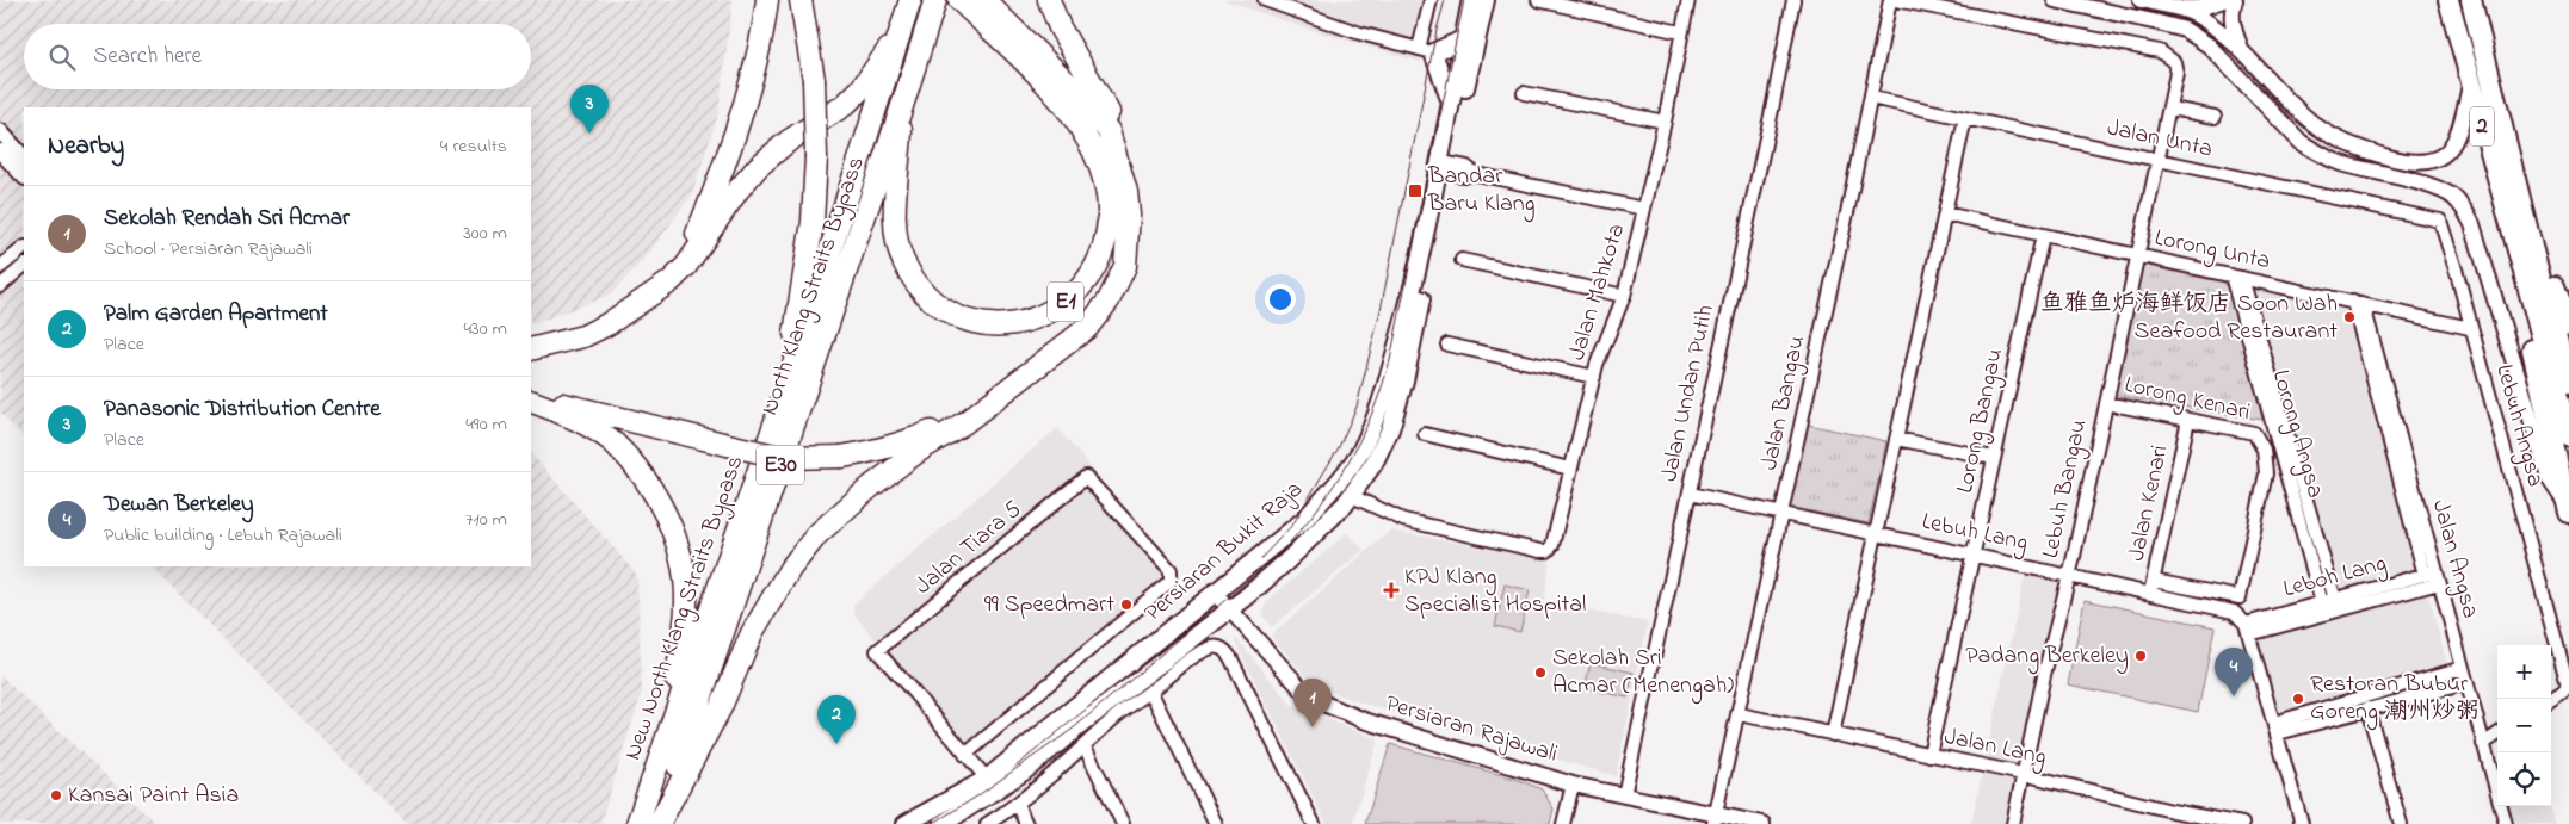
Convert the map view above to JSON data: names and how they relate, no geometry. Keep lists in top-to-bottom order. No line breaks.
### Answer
{"streets":{"highway":["2","North Klang Straits Bypass","E1","E30","New North Klang Straits Bypass"],"main road":["Persiaran Bukit Raja"],"street":["Jalan Unta","Lorong Unta","Jalan Mahkota","Jalan Undan Putih","Lorong Kenari","Jalan Bangau","Lorong Bangau","Lebuh Angsa","Lorong Angsa","Lebuh Bangau","Jalan Kenari","Lebuh Lang","Jalan Tiara 5","Jalan Angsa","Leboh Lang","Persiaran Rajawali","Jalan Lang"]},"crossings":[["Jalan Unta","Jalan Bangau"],["Jalan Unta","Lebuh Angsa"],["Jalan Unta","Lebuh Bangau"],["Lorong Unta","Lorong Bangau"],["Lorong Unta","Lebuh Angsa"],["Lorong Unta","Lorong Angsa"],["Lorong Unta","Lebuh Bangau"],["Lorong Unta","Jalan Angsa"],["North Klang Straits Bypass","E1"],["Jalan Mahkota","Persiaran Bukit Raja"],["Jalan Undan Putih","Lebuh Lang"],["Jalan Undan Putih","Persiaran Rajawali"],["Lorong Kenari","Lebuh Bangau"],["Lorong Kenari","Jalan Kenari"],["Jalan Bangau","Lebuh Lang"],["Jalan Bangau","Persiaran Rajawali"],["Jalan Bangau","Jalan Lang"],["Lorong Bangau","Lebuh Lang"],["Lorong Bangau","Jalan Lang"],["Lorong Angsa","Leboh Lang"],["Lebuh Bangau","Lebuh Lang"],["Lebuh Bangau","Jalan Lang"],["Jalan Kenari","Lebuh Lang"],["Lebuh Lang","Leboh Lang"],["Persiaran Bukit Raja","Persiaran Rajawali"],["Jalan Angsa","Leboh Lang"]],"places":{"transit":["Bandar Baru Klang"],"other":["鱼雅鱼炉海鲜饭店 Soon Wah Seafood Restaurant","99 Speedmart","Padang Berkeley","Sekolah Sri Acmar (Menengah)","Restoran Bubur Goreng 潮州炒粥","Kansai Paint Asia"],"health":["KPJ Klang Specialist Hospital"]},"page":{"search":"Search here","pins":["3","4","1","2"],"heading":["Nearby","4 results"],"list":[{"mark":"1","name":"Sekolah Rendah Sri Acmar","note":"School · Persiaran Rajawali","value":"300 m"},{"mark":"2","name":"Palm Garden Apartment","note":"Place","value":"430 m"},{"mark":"3","name":"Panasonic Distribution Centre","note":"Place","value":"490 m"},{"mark":"4","name":"Dewan Berkeley","note":"Public building · Lebuh Rajawali","value":"710 m"}],"map_buttons":["+","−"]}}
